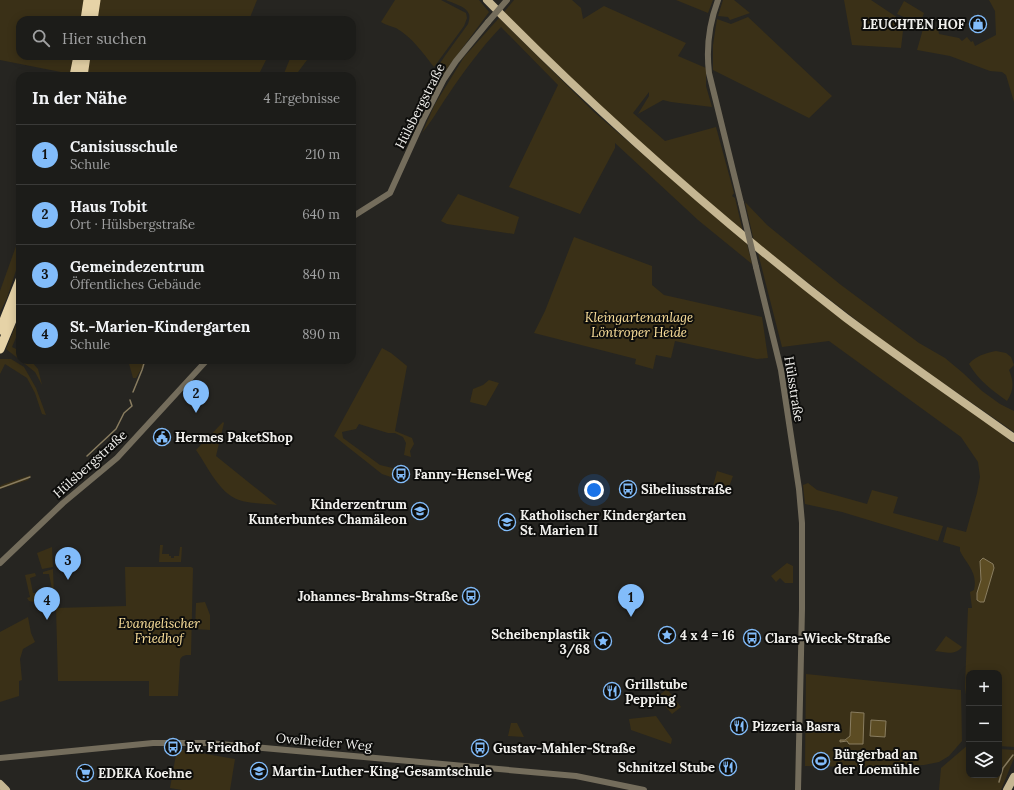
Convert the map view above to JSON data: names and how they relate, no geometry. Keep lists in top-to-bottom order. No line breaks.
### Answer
{"streets":{"street":["Hülsbergstraße","Hülsstraße","Ovelheider Weg"]},"parks":["Kleingartenanlage Löntroper Heide","Evangelischer Friedhof"],"places":{"shop":["LEUCHTEN HOF"],"public building":["Hermes PaketShop"],"bus stop":["Fanny-Hensel-Weg","Sibeliusstraße","Johannes-Brahms-Straße","Clara-Wieck-Straße","Ev. Friedhof","Gustav-Mahler-Straße"],"school or university":["Kinderzentrum Kunterbuntes Chamäleon","Katholischer Kindergarten St. Marien II","Martin-Luther-King-Gesamtschule"],"place":["4 x 4 = 16","Scheibenplastik 3/68"],"restaurant":["Grillstube Pepping","Pizzeria Basra","Schnitzel Stube"],"sports":["Bürgerbad an der Loemühle"],"supermarket":["EDEKA Koehne"]},"page":{"search":"Hier suchen","heading":["In der Nähe","4 Ergebnisse"],"list":[{"mark":"1","name":"Canisiusschule","note":"Schule","value":"210 m"},{"mark":"2","name":"Haus Tobit","note":"Ort · Hülsbergstraße","value":"640 m"},{"mark":"3","name":"Gemeindezentrum","note":"Öffentliches Gebäude","value":"840 m"},{"mark":"4","name":"St.-Marien-Kindergarten","note":"Schule","value":"890 m"}],"pins":["2","3","1","4"],"map_buttons":["+","−"]}}
